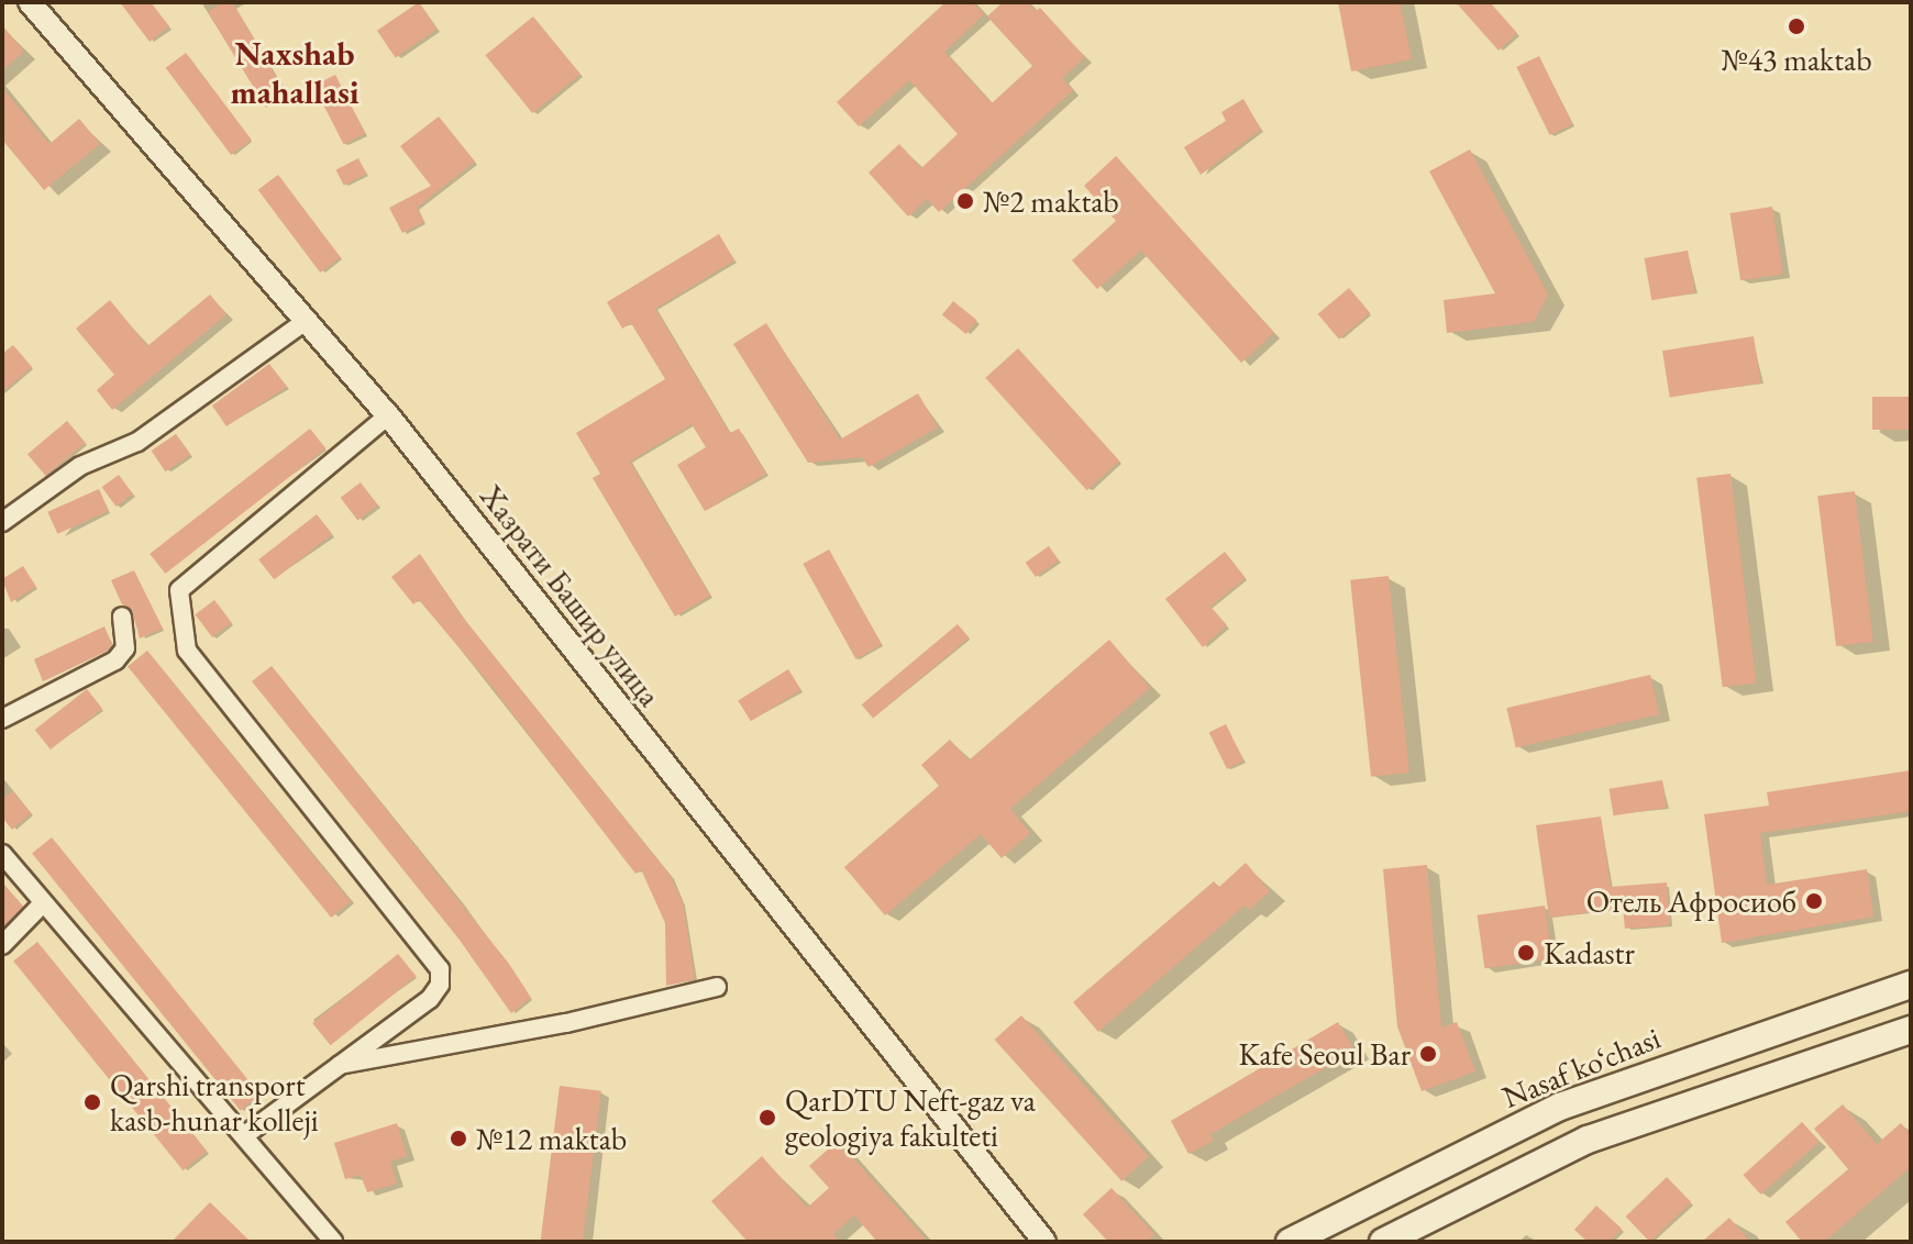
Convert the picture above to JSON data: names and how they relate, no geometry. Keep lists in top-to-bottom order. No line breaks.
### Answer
{"streets":{"main road":["Nasaf ko‘chasi"],"street":["Хазрати Башир улица"]},"districts":["Naxshab mahallasi"],"places":["№43 maktab","№2 maktab","Отель Афросиоб","Kadastr","Kafe Seoul Bar","Qarshi transport kasb-hunar kolleji","QarDTU Neft-gaz va geologiya fakulteti","№12 maktab"]}
